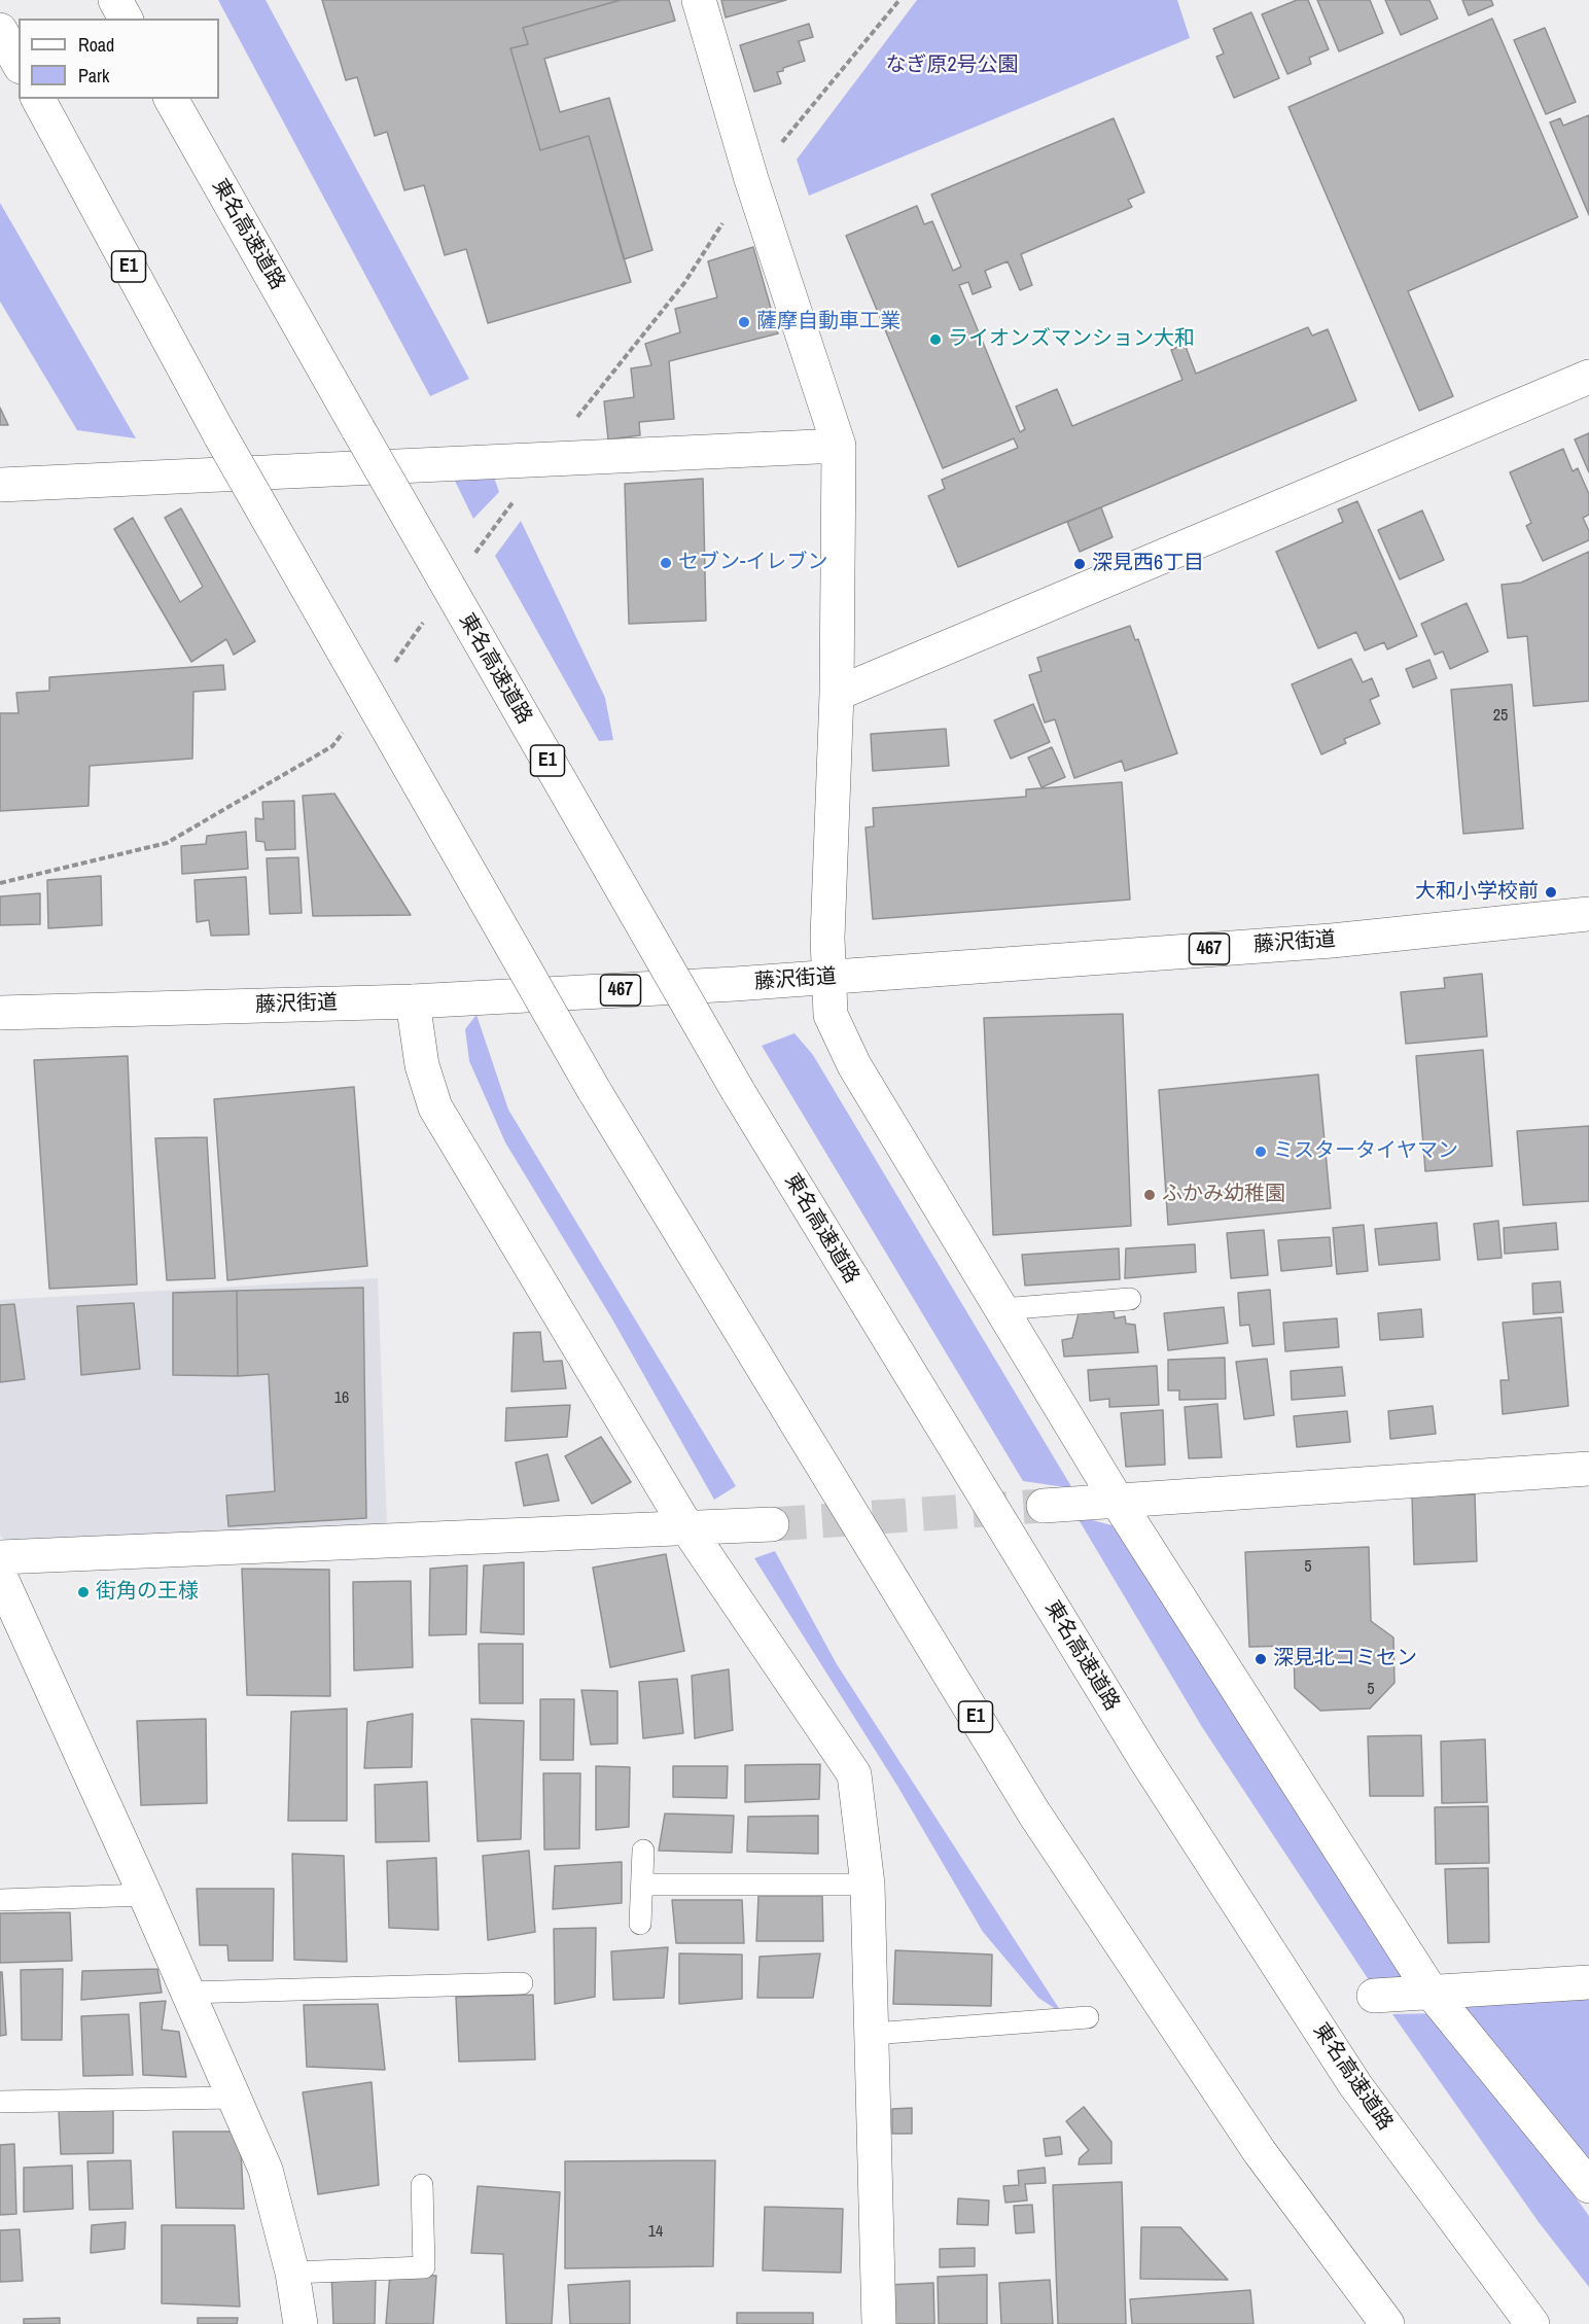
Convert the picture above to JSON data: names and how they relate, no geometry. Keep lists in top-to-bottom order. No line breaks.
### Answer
{"streets":{"main road":["東名高速道路","E1","藤沢街道","467"]},"parks":["なぎ原2号公園"],"places":["薩摩自動車工業","ライオンズマンション大和","セブン-イレブン","深見西6丁目","大和小学校前","ミスタータイヤマン","ふかみ幼稚園","街角の王様","深見北コミセン"],"house_numbers":["25","16","5","5","14"],"legend":["Road","Park"]}
